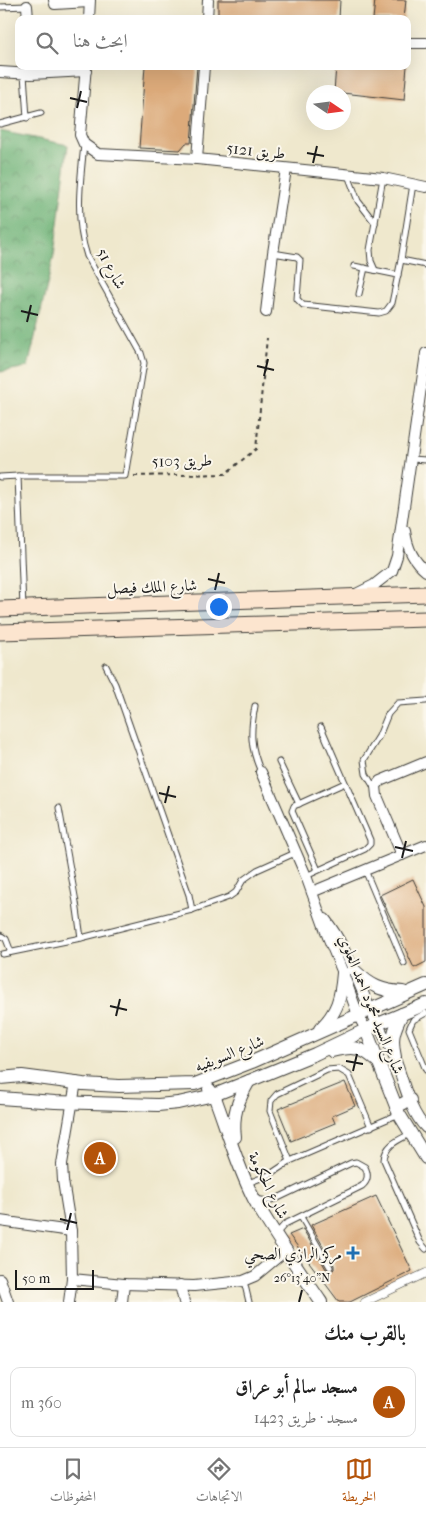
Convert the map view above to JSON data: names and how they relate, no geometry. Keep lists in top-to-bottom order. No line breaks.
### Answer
{"streets":{"main road":["شارع الملك فيصل"],"street":["طريق 5121","شارع 51","شارع السيد محمود احمد العلوي","شارع السويفيه","شارع الحكومة"],"path":["طريق 5103"]},"crossings":[["طريق 5121","شارع 51"],["شارع 51","طريق 5103"],["شارع السيد محمود احمد العلوي","شارع السويفيه"],["شارع السويفيه","شارع الحكومة"]],"places":{"health":["مركز الرازي الصحي"]},"scale_bar":"50 m","north":"right","page":{"search":"ابحث هنا","pins":"A","scale":"50 m","heading":"بالقرب منك","list":[{"mark":"A","name":"مسجد سالم أبو عراق","note":"مسجد · طريق 1423","value":"360 m"}],"nav":["الخريطة","الاتجاهات","المحفوظات"]},"coordinates":["26°13'40\"N"]}
